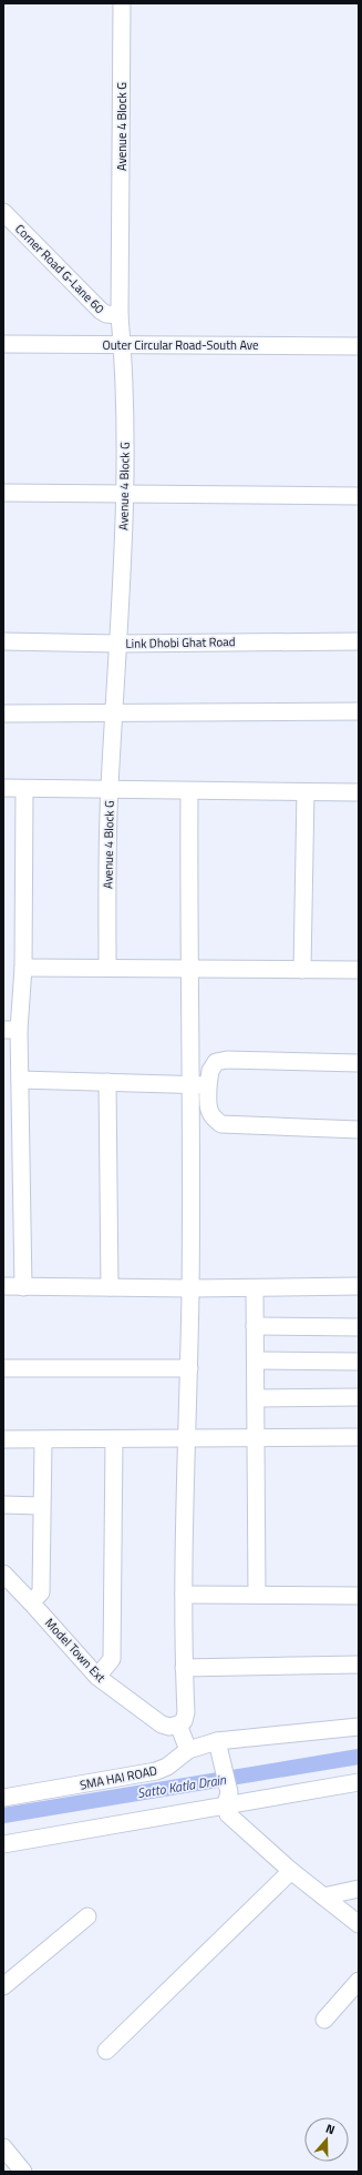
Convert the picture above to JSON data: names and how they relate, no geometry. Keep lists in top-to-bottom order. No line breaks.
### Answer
{"streets":{"street":["Avenue 4 Block G","Corner Road G-Lane 60","Outer Circular Road-South Ave","Link Dhobi Ghat Road","Model Town Ext","SMA HAI ROAD"]},"crossings":[["Avenue 4 Block G","Corner Road G-Lane 60"],["Avenue 4 Block G","Outer Circular Road-South Ave"],["Avenue 4 Block G","Link Dhobi Ghat Road"]],"water":["Satto Katla Drain"],"north":"top"}
